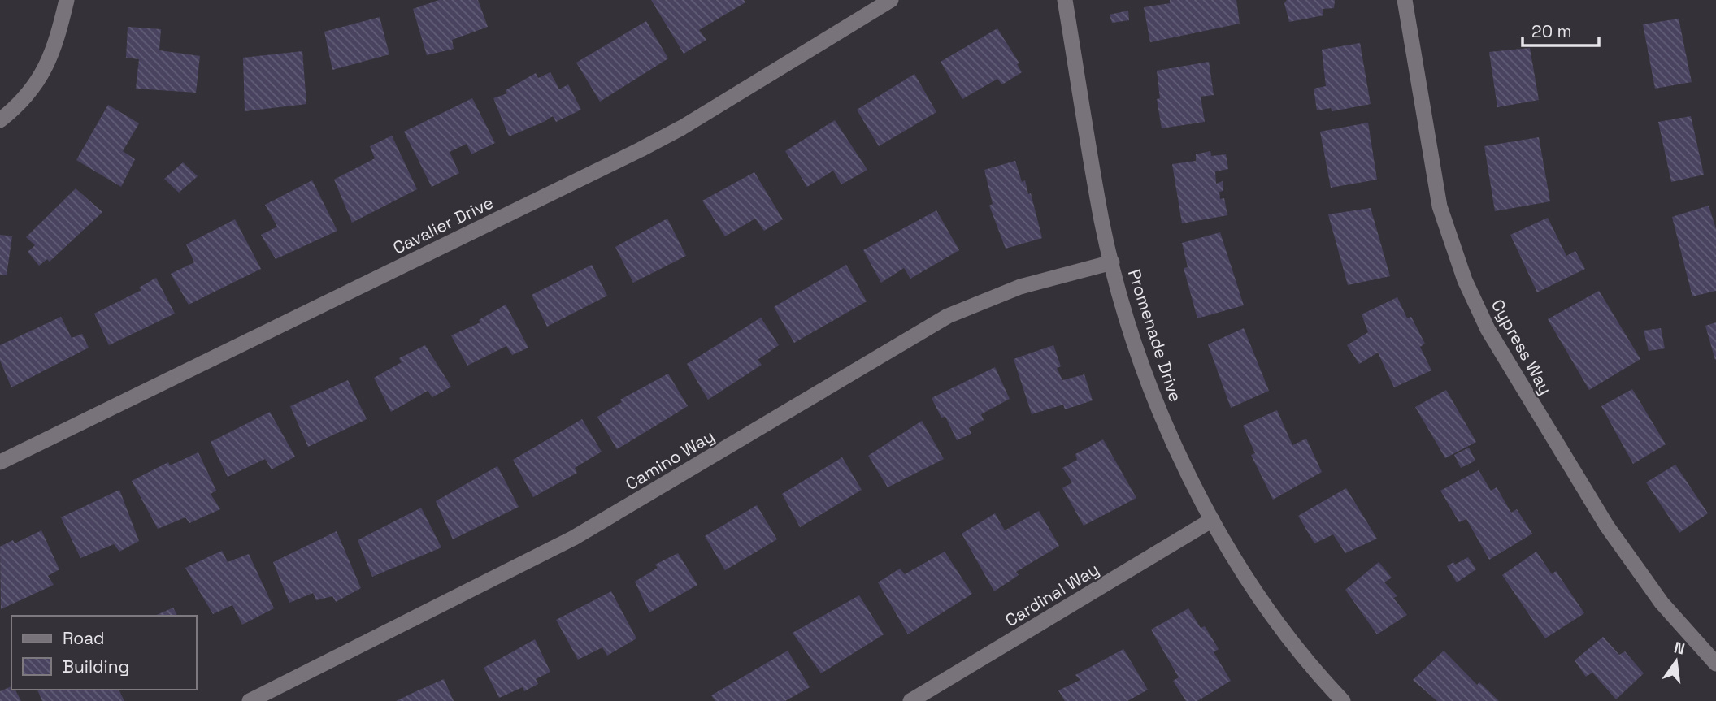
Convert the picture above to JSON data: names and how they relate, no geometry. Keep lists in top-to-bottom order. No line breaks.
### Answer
{"streets":{"street":["Cavalier Drive","Promenade Drive","Cypress Way","Camino Way","Cardinal Way"]},"crossings":[["Promenade Drive","Camino Way"],["Promenade Drive","Cardinal Way"]],"legend":["Road","Building"],"scale_bar":"20 m","north":"top"}
